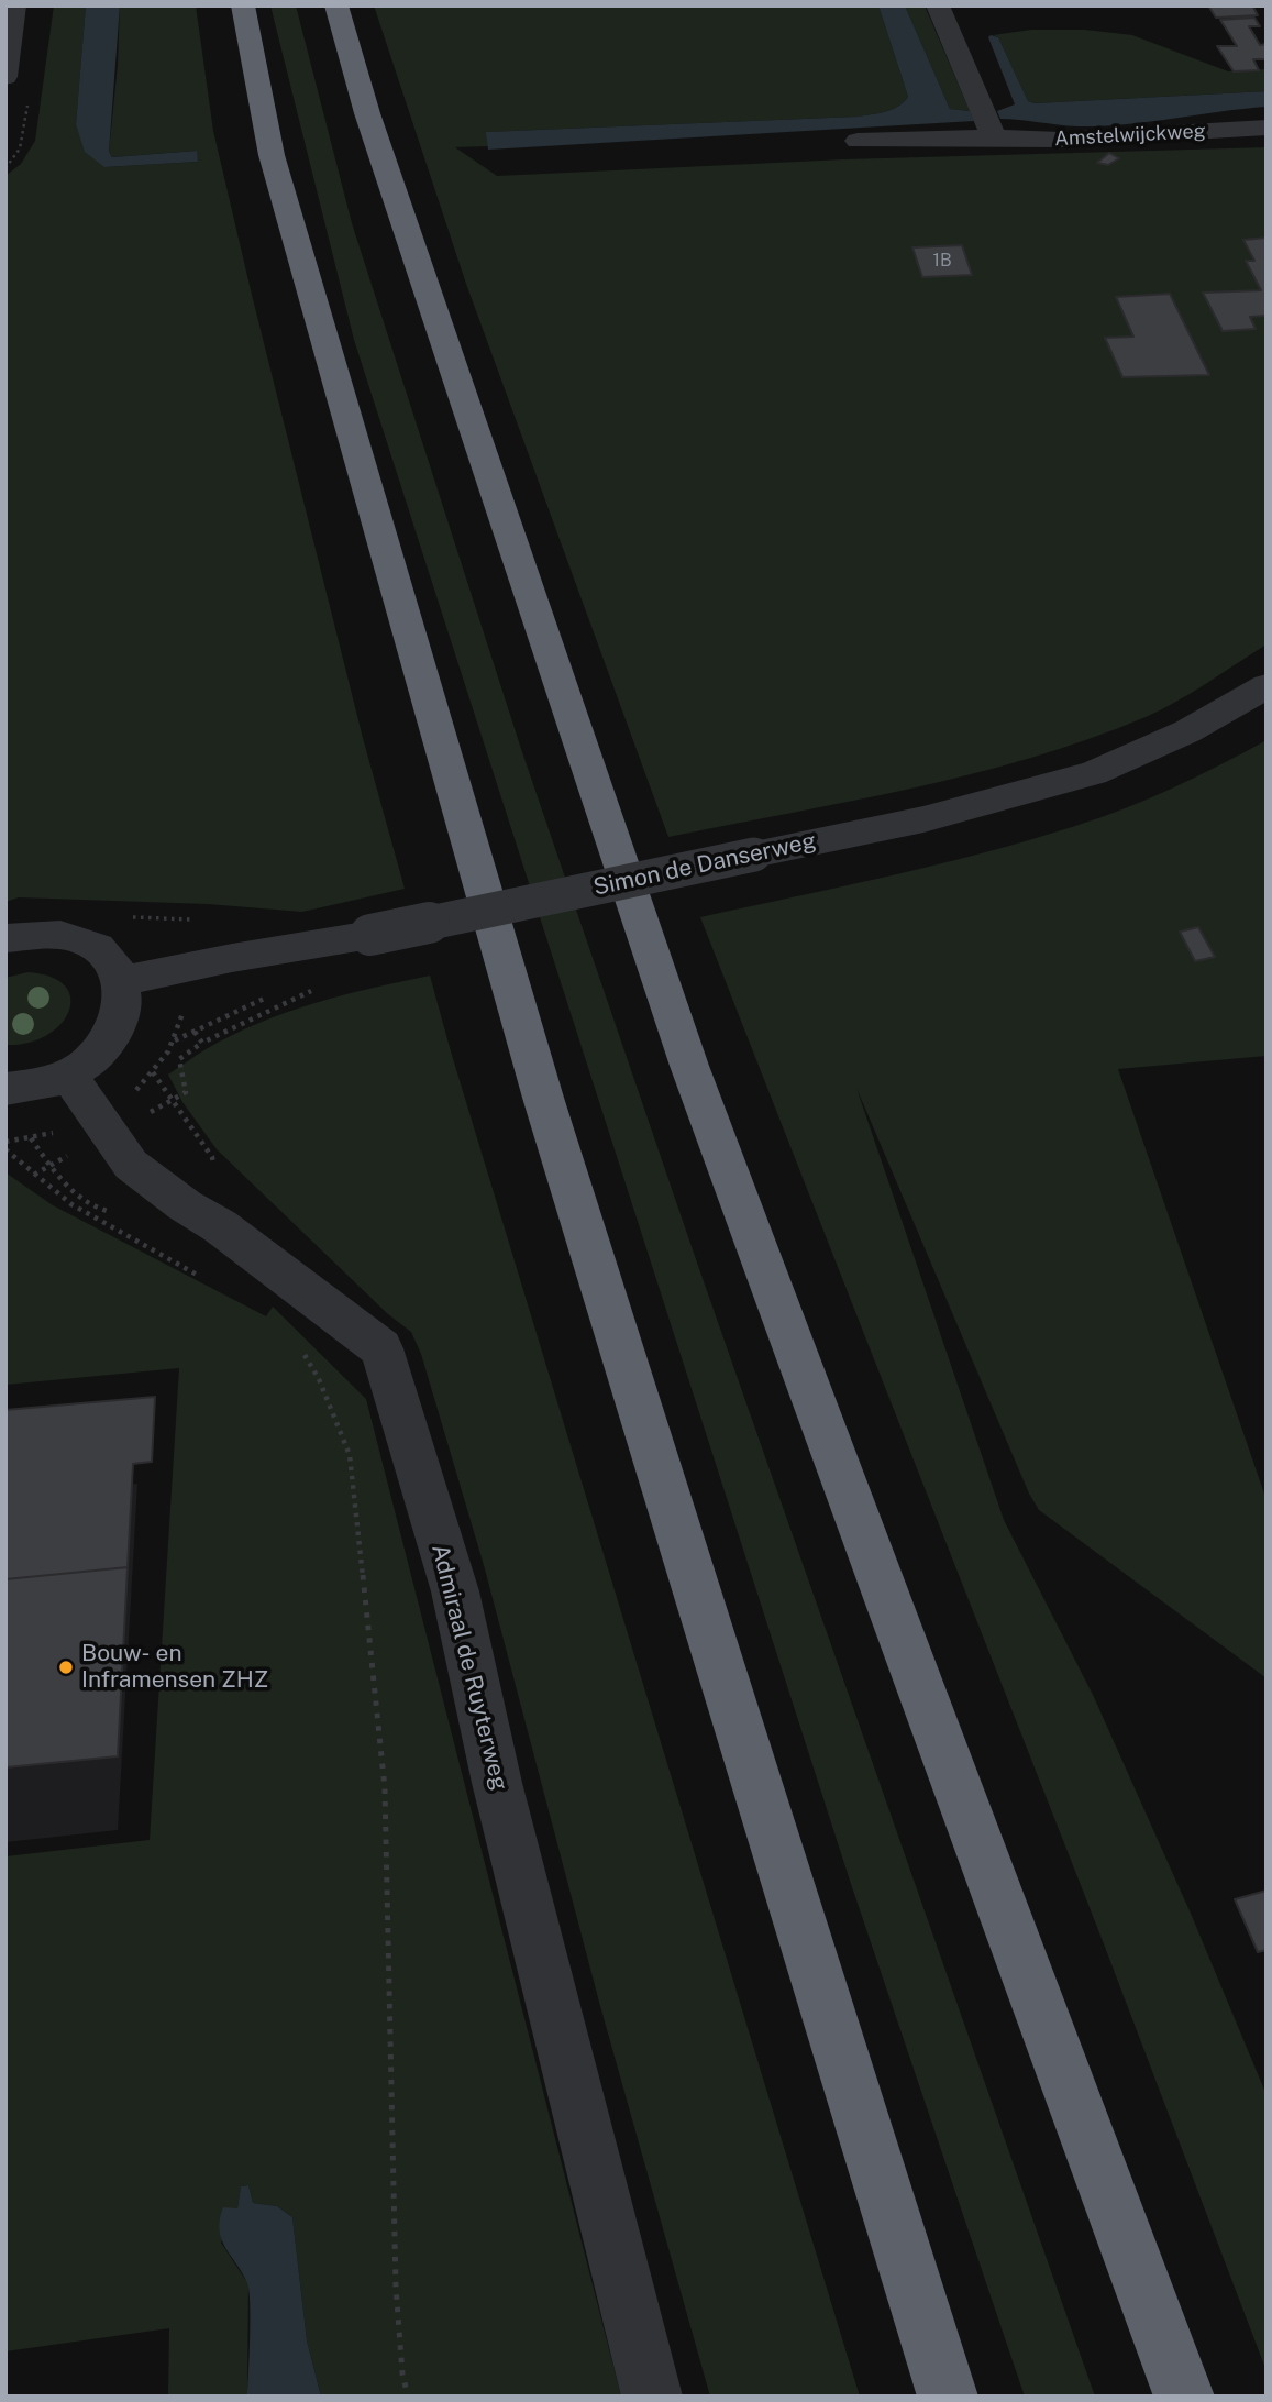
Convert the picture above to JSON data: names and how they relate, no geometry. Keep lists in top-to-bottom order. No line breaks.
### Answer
{"streets":{"street":["Amstelwijckweg","Simon de Danserweg","Admiraal de Ruyterweg"]},"places":["Bouw- en Inframensen ZHZ"],"house_numbers":["1B"]}
